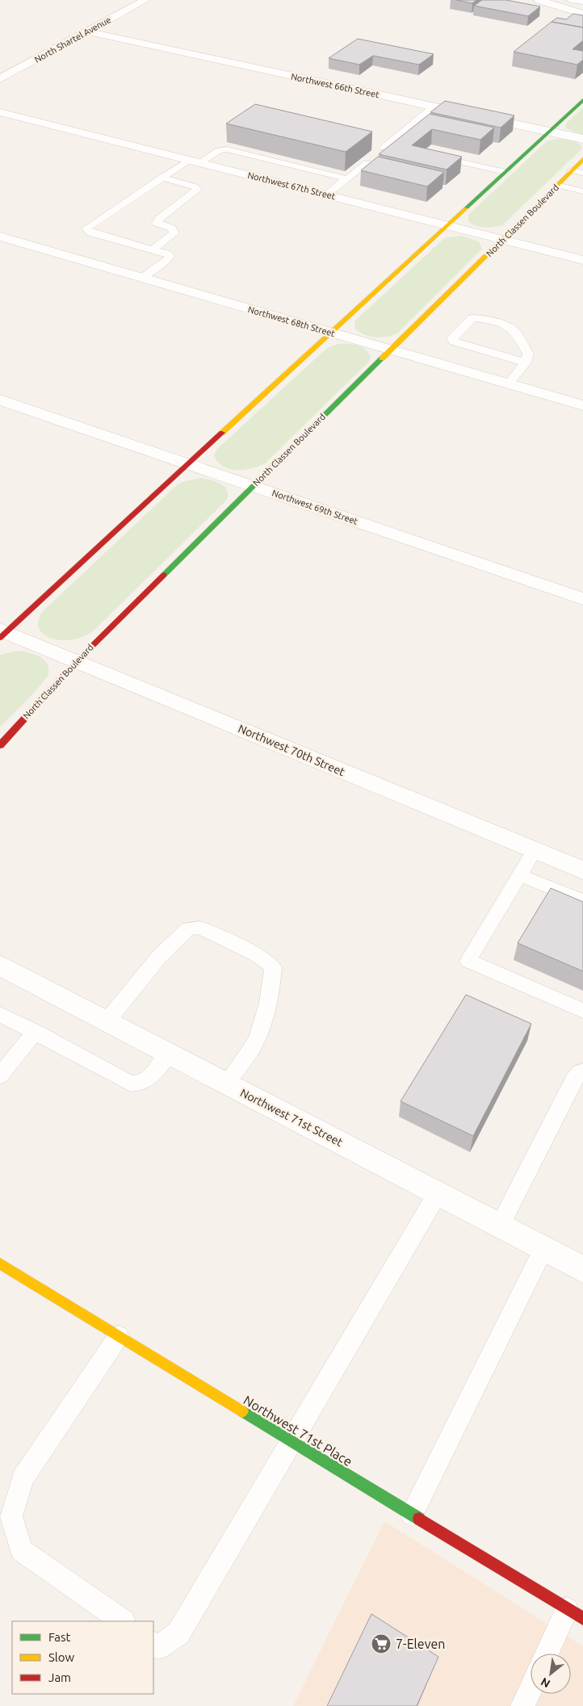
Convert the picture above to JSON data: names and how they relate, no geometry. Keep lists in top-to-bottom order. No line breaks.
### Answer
{"streets":{"street":["North Shartel Avenue","Northwest 66th Street","Northwest 67th Street","North Classen Boulevard","Northwest 68th Street","Northwest 69th Street","Northwest 70th Street","Northwest 71st Street","Northwest 71st Place"]},"crossings":[["North Shartel Avenue","Northwest 66th Street"],["Northwest 67th Street","North Classen Boulevard"],["North Classen Boulevard","Northwest 68th Street"],["North Classen Boulevard","Northwest 69th Street"],["North Classen Boulevard","Northwest 70th Street"]],"places":{"supermarket":["7-Eleven"]},"legend":["Fast","Slow","Jam"],"north":"bottom left"}
